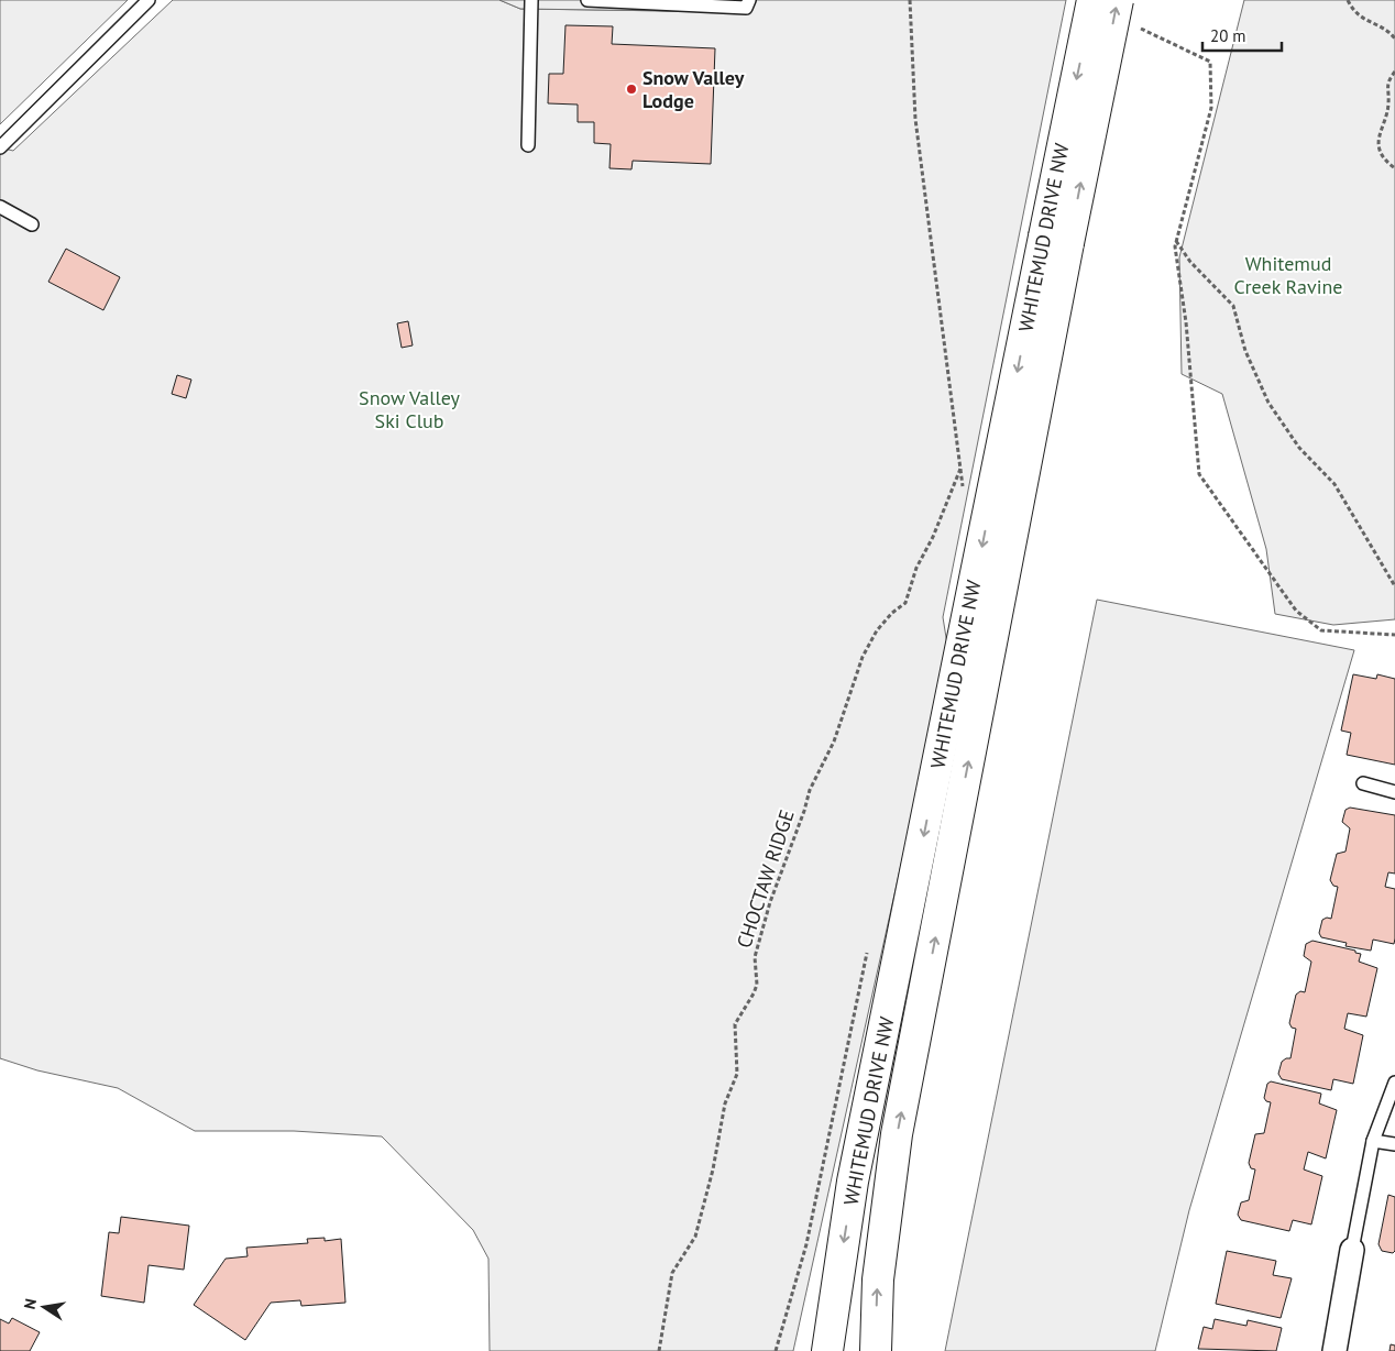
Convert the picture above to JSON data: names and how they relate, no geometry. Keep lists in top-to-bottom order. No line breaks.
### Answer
{"streets":{"highway":["WHITEMUD DRIVE NW"],"path":["CHOCTAW RIDGE"]},"parks":["Whitemud Creek Ravine","Snow Valley Ski Club"],"places":["Snow Valley Lodge"],"scale_bar":"20 m","north":"left"}
